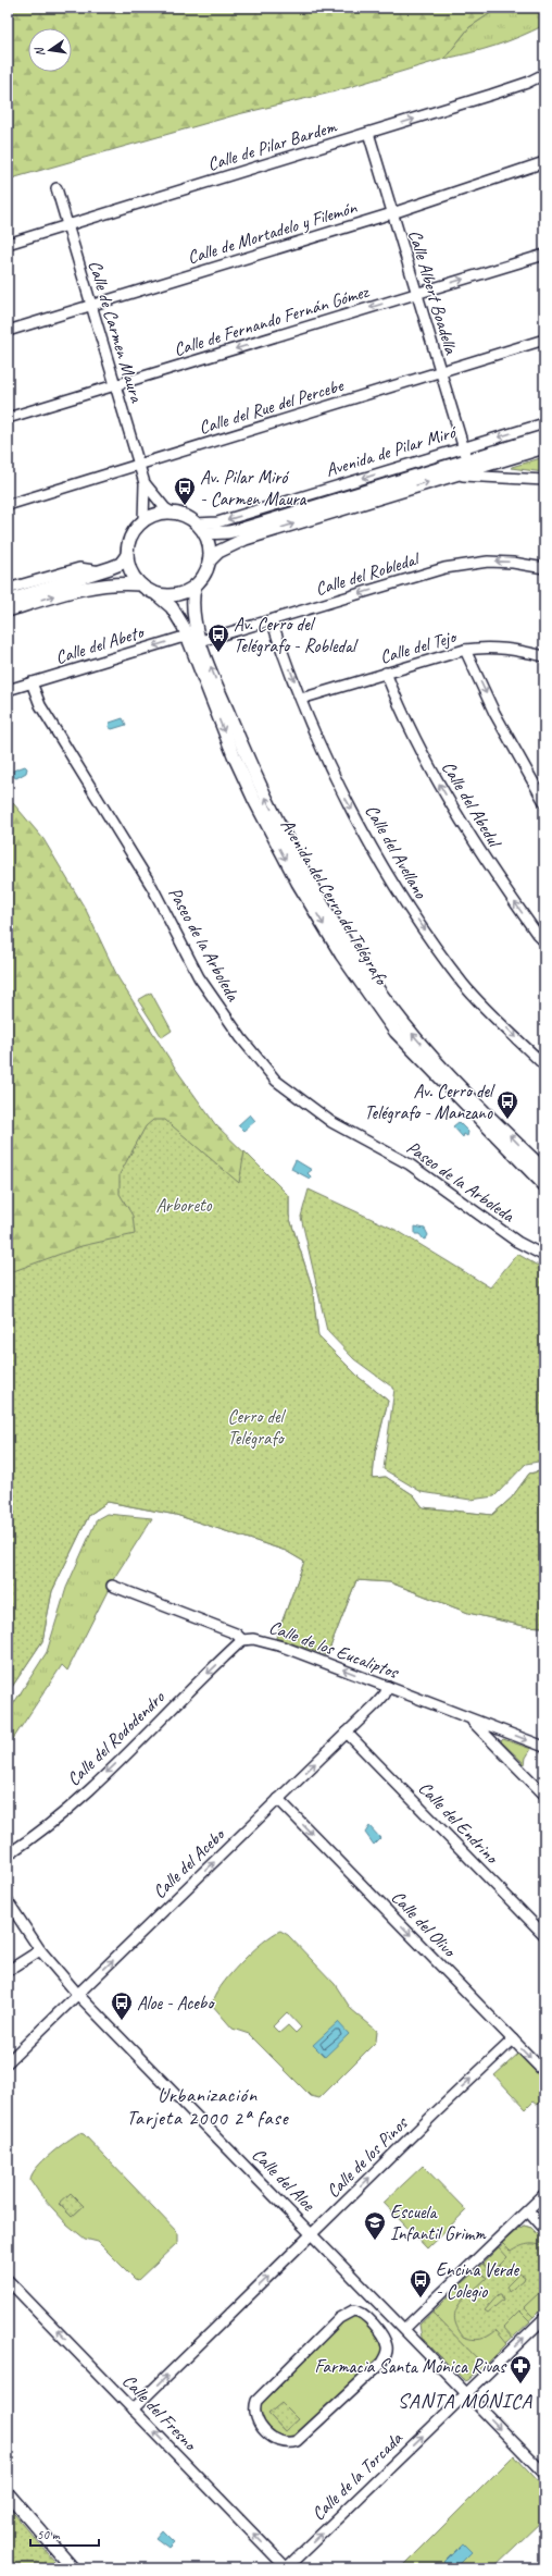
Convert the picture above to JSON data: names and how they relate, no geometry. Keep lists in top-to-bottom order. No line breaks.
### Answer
{"streets":{"street":["Calle de Pilar Bardem","Calle de Mortadelo y Filemón","Calle Albert Boadella","Calle de Fernando Fernán Gómez","Calle de Carmen Maura","Calle del Rue del Percebe","Avenida de Pilar Miró","Calle del Robledal","Calle del Abeto","Calle del Tejo","Calle del Abedul","Calle del Avellano","Avenida del Cerro del Telégrafo","Paseo de la Arboleda","Calle de los Eucaliptos","Calle del Rododendro","Calle del Endrino","Calle del Acebo","Calle del Olivo","Calle de los Pinos","Calle del Aloe","Calle del Fresno","Calle de la Torcada"]},"crossings":[["Calle de Pilar Bardem","Calle Albert Boadella"],["Calle de Pilar Bardem","Calle de Carmen Maura"],["Calle de Mortadelo y Filemón","Calle Albert Boadella"],["Calle de Mortadelo y Filemón","Calle de Carmen Maura"],["Calle Albert Boadella","Calle de Fernando Fernán Gómez"],["Calle Albert Boadella","Calle del Rue del Percebe"],["Calle Albert Boadella","Avenida de Pilar Miró"],["Calle de Fernando Fernán Gómez","Calle de Carmen Maura"],["Calle de Carmen Maura","Calle del Rue del Percebe"],["Calle de Carmen Maura","Avenida de Pilar Miró"],["Calle de Carmen Maura","Avenida del Cerro del Telégrafo"],["Avenida de Pilar Miró","Avenida del Cerro del Telégrafo"],["Calle del Robledal","Calle del Avellano"],["Calle del Robledal","Avenida del Cerro del Telégrafo"],["Calle del Abeto","Avenida del Cerro del Telégrafo"],["Calle del Abeto","Paseo de la Arboleda"],["Calle del Tejo","Calle del Abedul"],["Calle del Tejo","Calle del Avellano"],["Calle de los Eucaliptos","Calle del Rododendro"],["Calle de los Eucaliptos","Calle del Acebo"],["Calle del Endrino","Calle del Acebo"],["Calle del Acebo","Calle del Olivo"],["Calle del Acebo","Calle del Aloe"],["Calle del Olivo","Calle de los Pinos"],["Calle de los Pinos","Calle del Aloe"],["Calle de los Pinos","Calle del Fresno"],["Calle del Aloe","Calle de la Torcada"],["Calle del Fresno","Calle de la Torcada"]],"one_way":["Calle del Avellano","Calle del Rododendro","Calle del Acebo","Calle del Olivo","Calle de los Pinos","Calle del Fresno","Calle de la Torcada"],"districts":["Urbanización Tarjeta 2000 2ª fase","SANTA MÓNICA"],"parks":["Arboreto","Cerro del Telégrafo"],"places":{"bus stop":["Av. Pilar Miró - Carmen Maura","Av. Cerro del Telégrafo - Robledal","Av. Cerro del Telégrafo - Manzano","Aloe - Acebo","Encina Verde - Colegio"],"school or university":["Escuela Infantil Grimm"],"pharmacy":["Farmacia Santa Mónica Rivas"]},"scale_bar":"50 m","north":"left"}
